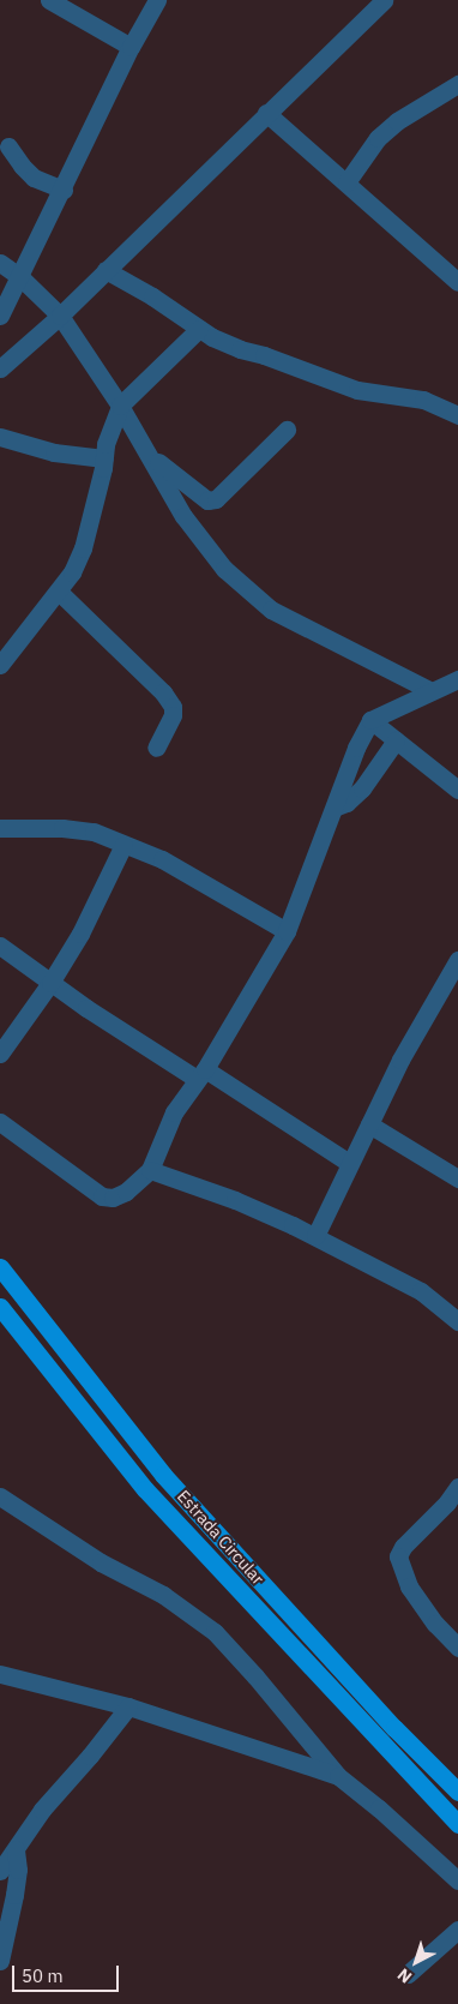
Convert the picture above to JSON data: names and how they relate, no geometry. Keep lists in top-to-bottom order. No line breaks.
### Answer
{"streets":{"main road":["Estrada Circular"]},"scale_bar":"50 m","north":"bottom left"}
